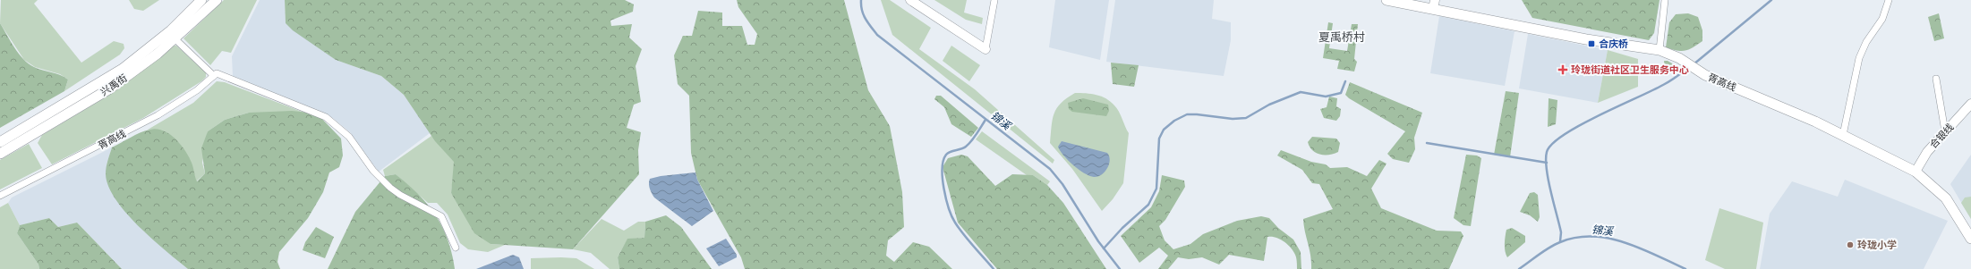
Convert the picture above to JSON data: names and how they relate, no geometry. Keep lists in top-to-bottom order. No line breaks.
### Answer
{"streets":{"main road":["胥高线","兴禹街"],"street":["合银线"]},"crossings":[["胥高线","合银线"]],"districts":["夏禹桥村"],"water":["锦溪"],"places":{"transit":["合庆桥"],"health":["玲珑街道社区卫生服务中心"],"other":["玲珑小学"]}}
